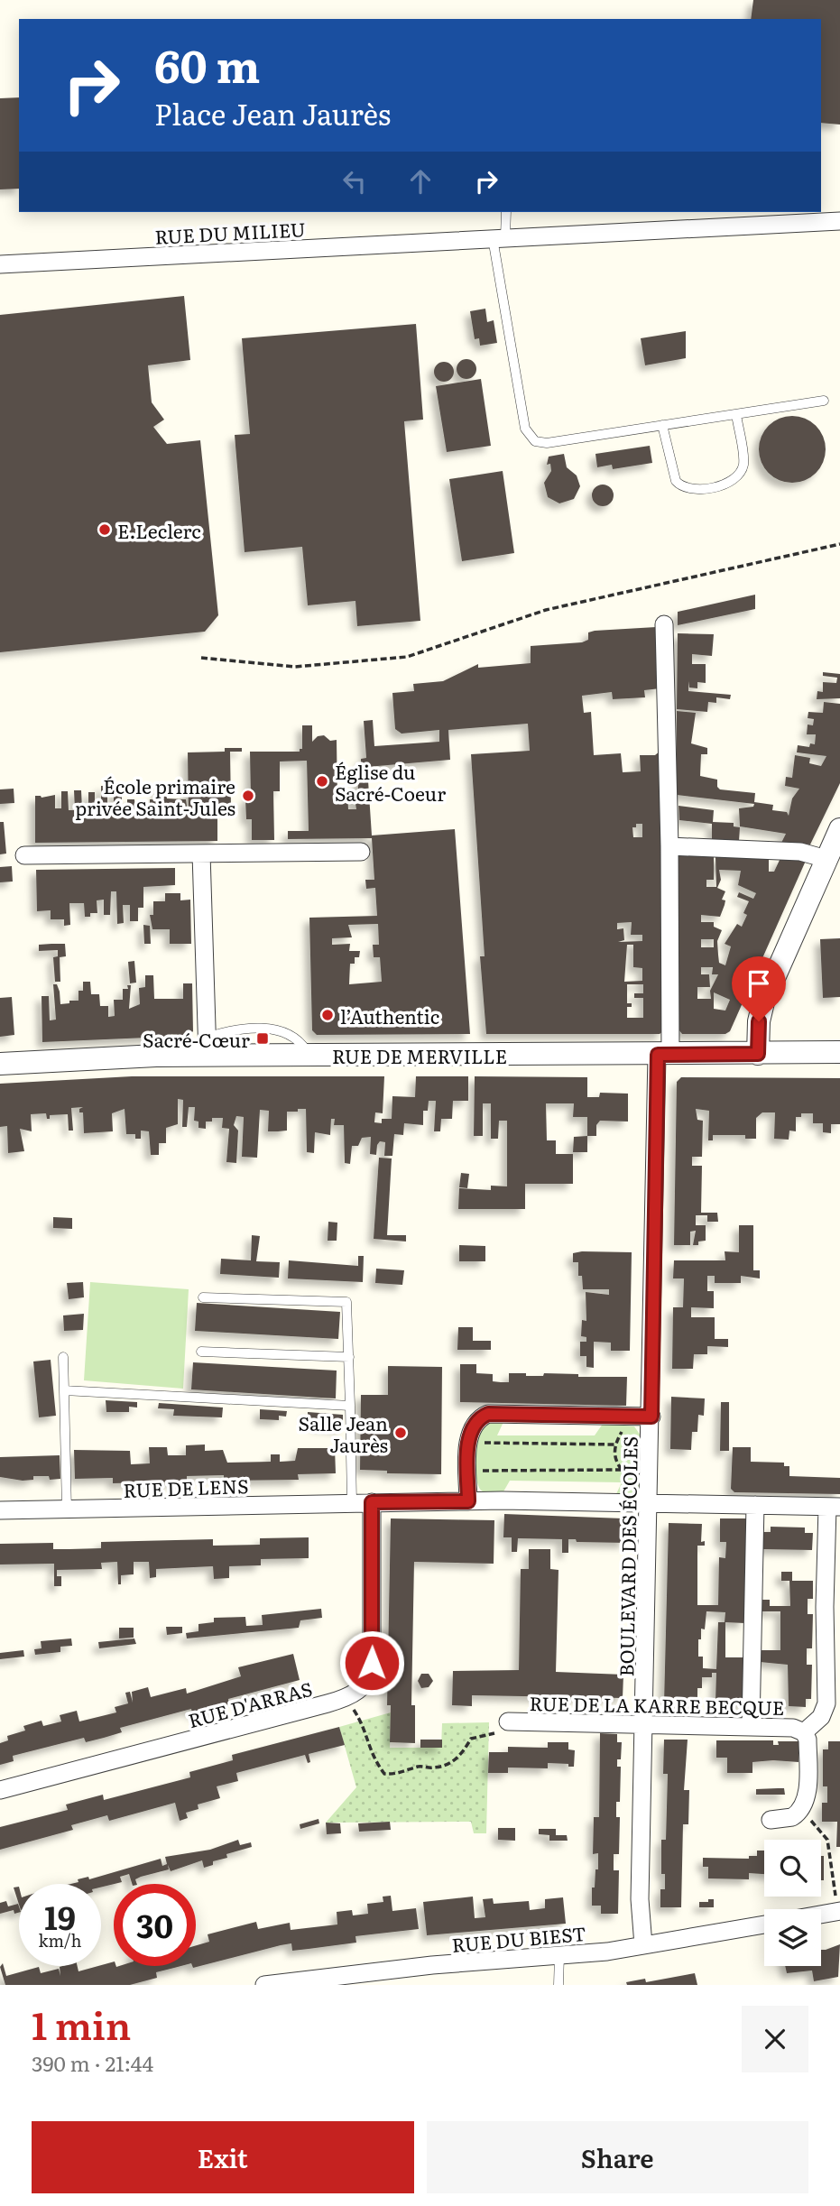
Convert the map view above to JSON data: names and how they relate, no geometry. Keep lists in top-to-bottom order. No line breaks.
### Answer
{"streets":{"street":["RUE DU MILIEU","RUE DE MERVILLE","RUE DE LENS","BOULEVARD DES ÉCOLES","RUE D'ARRAS","RUE DE LA KARRE BECQUE","RUE DU BIEST"]},"crossings":[["RUE DE MERVILLE","BOULEVARD DES ÉCOLES"],["RUE DE LENS","BOULEVARD DES ÉCOLES"],["RUE DE LENS","RUE D'ARRAS"],["BOULEVARD DES ÉCOLES","RUE DE LA KARRE BECQUE"],["BOULEVARD DES ÉCOLES","RUE DU BIEST"]],"places":{"other":["E.Leclerc","Église du Sacré-Coeur","École primaire privée Saint-Jules","l’Authentic","Salle Jean Jaurès"],"transit":["Sacré-Cœur"]},"page":{"turn":["60 m","Place Jean Jaurès"],"speed":"19 km/h","limit":"30","heading":["1 min","390 m · 21:44"],"buttons":["Exit","Share"]}}
